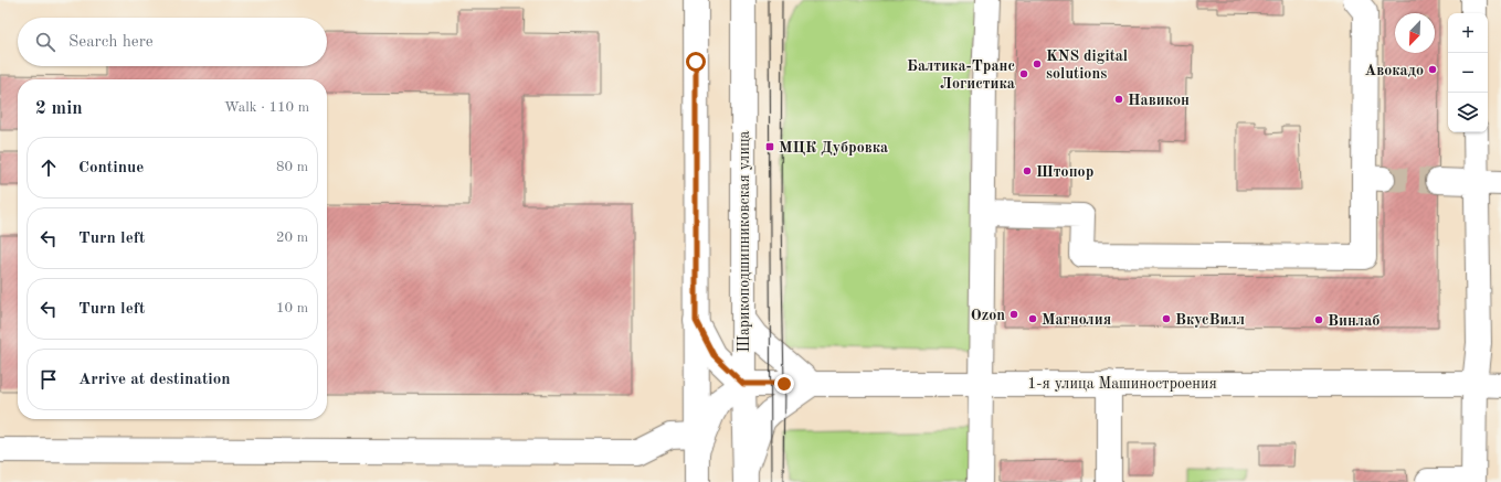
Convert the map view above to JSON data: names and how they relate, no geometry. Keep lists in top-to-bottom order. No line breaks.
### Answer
{"streets":{"street":["Шарикоподшипниковская улица","1-я улица Машиностроения"]},"crossings":[["Шарикоподшипниковская улица","1-я улица Машиностроения"]],"places":{"other":["KNS digital solutions","Авокадо","Балтика-Транс Логистика","Навикон","Штопор","Ozon","Магнолия","ВкусВилл","Винлаб"],"transit":["МЦК Дубровка"]},"north":"bottom left","page":{"map_buttons":["+","−"],"search":"Search here","heading":["2 min","Walk · 110 m"],"list":[["Continue","80 m"],["Turn left","20 m"],["Turn left","10 m"],"Arrive at destination"]}}
